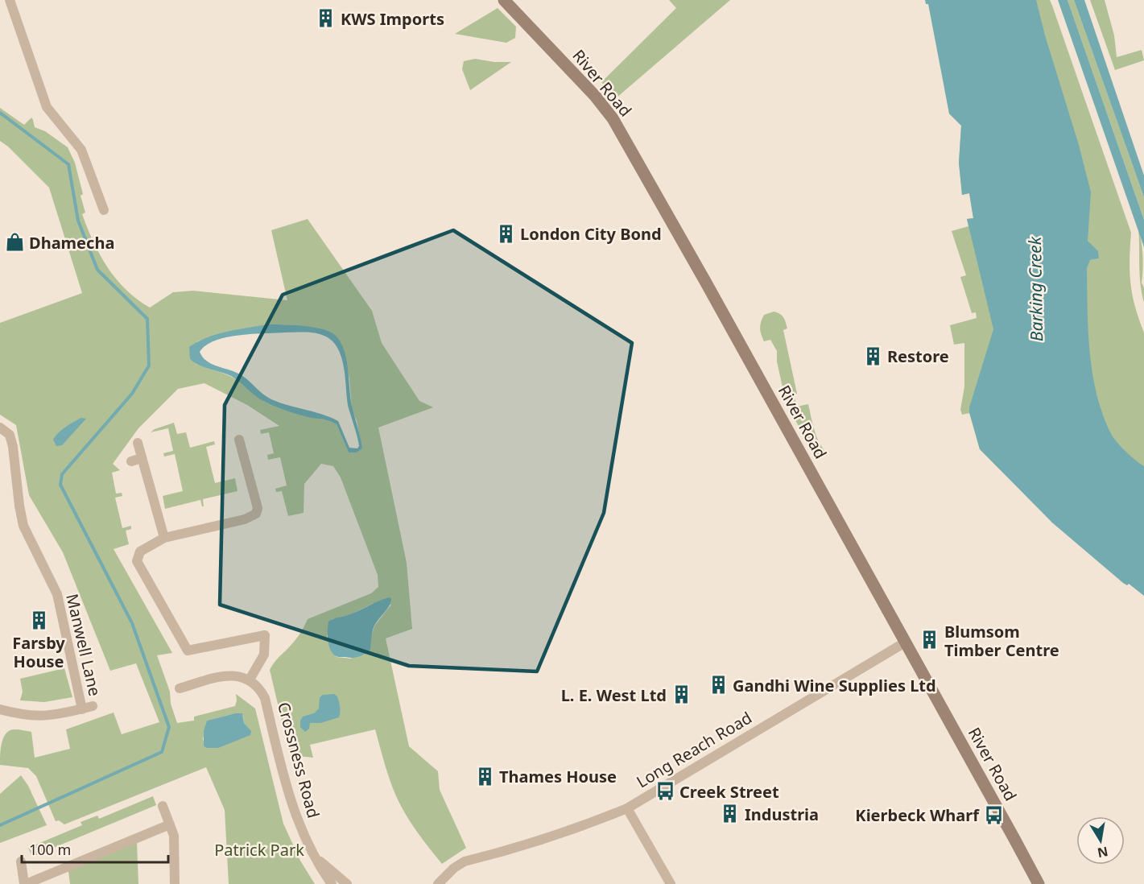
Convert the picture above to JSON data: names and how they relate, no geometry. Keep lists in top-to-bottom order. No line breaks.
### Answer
{"streets":{"street":["River Road","Manwell Lane","Long Reach Road","Crossness Road"]},"crossings":[["River Road","Long Reach Road"]],"water":["Barking Creek"],"parks":["Patrick Park"],"places":{"building":["KWS Imports","London City Bond","Restore","Farsby House","Blumsom Timber Centre","Gandhi Wine Supplies Ltd","L. E. West Ltd","Thames House","Industria"],"shop":["Dhamecha"],"bus stop":["Creek Street","Kierbeck Wharf"]},"scale_bar":"100 m","north":"bottom"}
